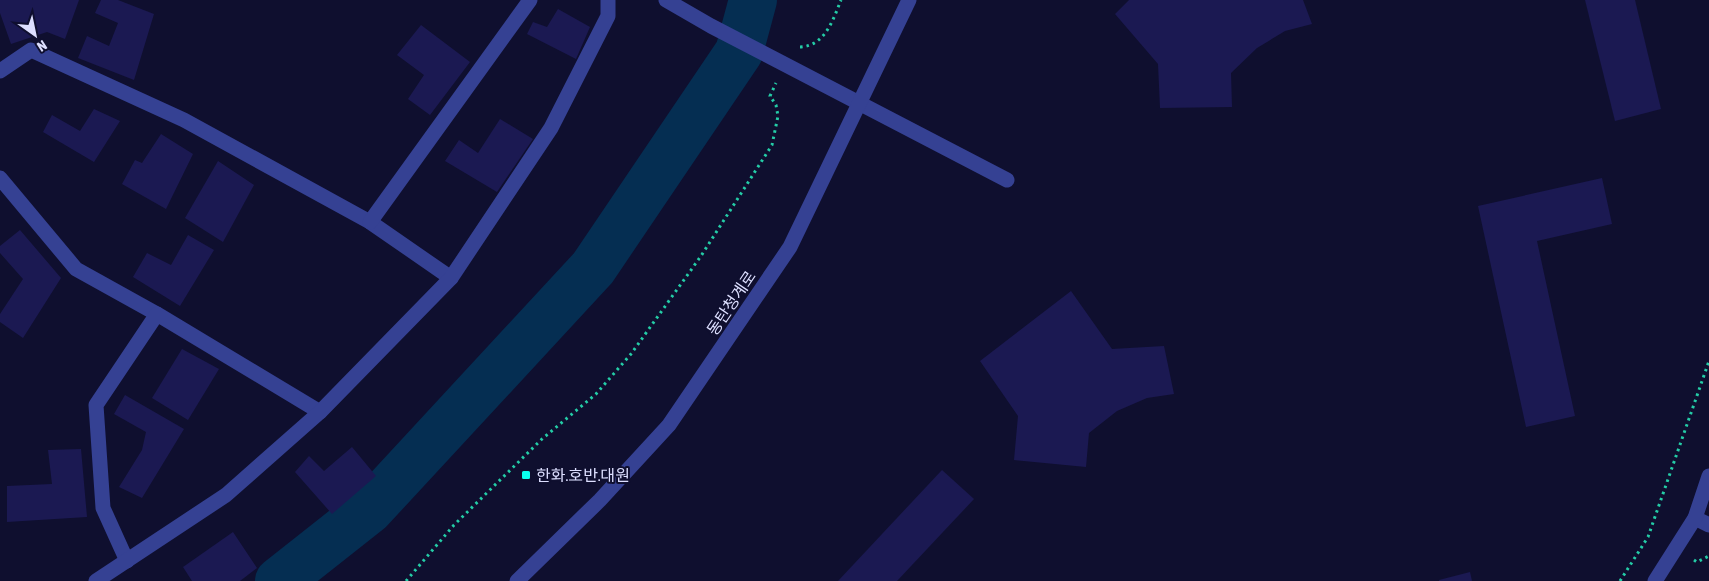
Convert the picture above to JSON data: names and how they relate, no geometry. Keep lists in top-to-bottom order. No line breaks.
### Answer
{"streets":{"street":["동탄청계로"]},"places":{"transit":["한화.호반.대원"]},"north":"bottom right"}
